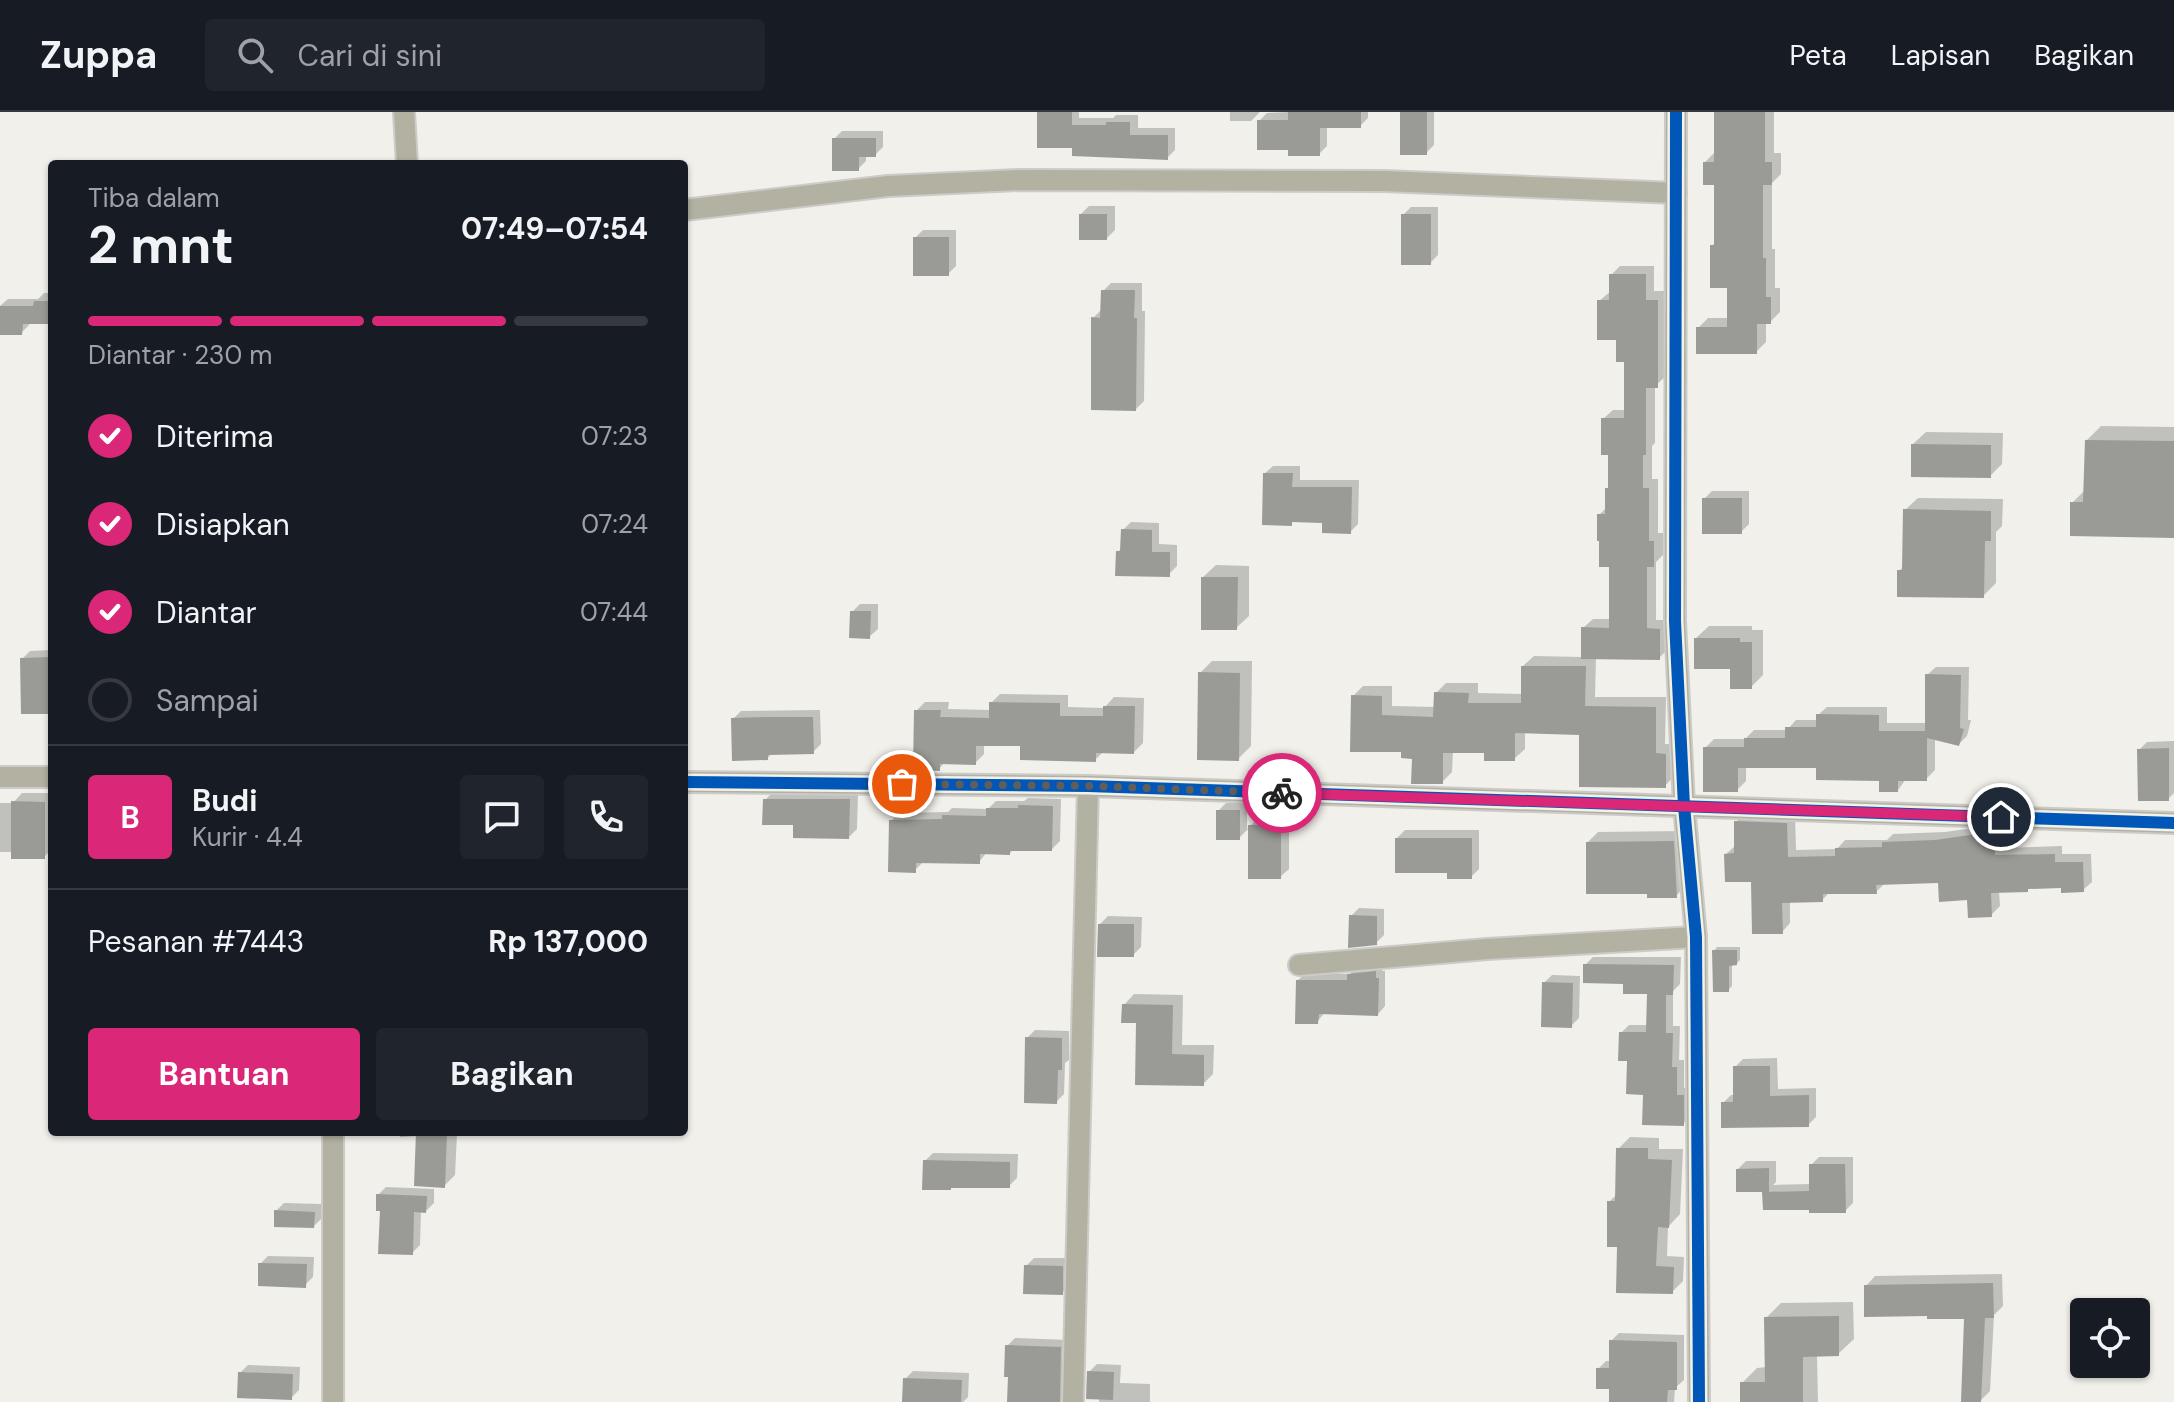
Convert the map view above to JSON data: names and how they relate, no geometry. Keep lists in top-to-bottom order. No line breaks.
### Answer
{"page":{"header":"Zuppa","search":"Cari di sini","nav":["Peta","Lapisan","Bagikan"],"heading":["2 mnt","Tiba dalam","07:49–07:54"],"panel":["Budi","Kurir · 4.4","Pesanan #7443","Rp 137,000"],"bar":"Diantar · 230 m","list":[["Diterima","07:23"],["Disiapkan","07:24"],["Diantar","07:44"],"Sampai"],"round":"B","buttons":["Bantuan","Bagikan"]}}
